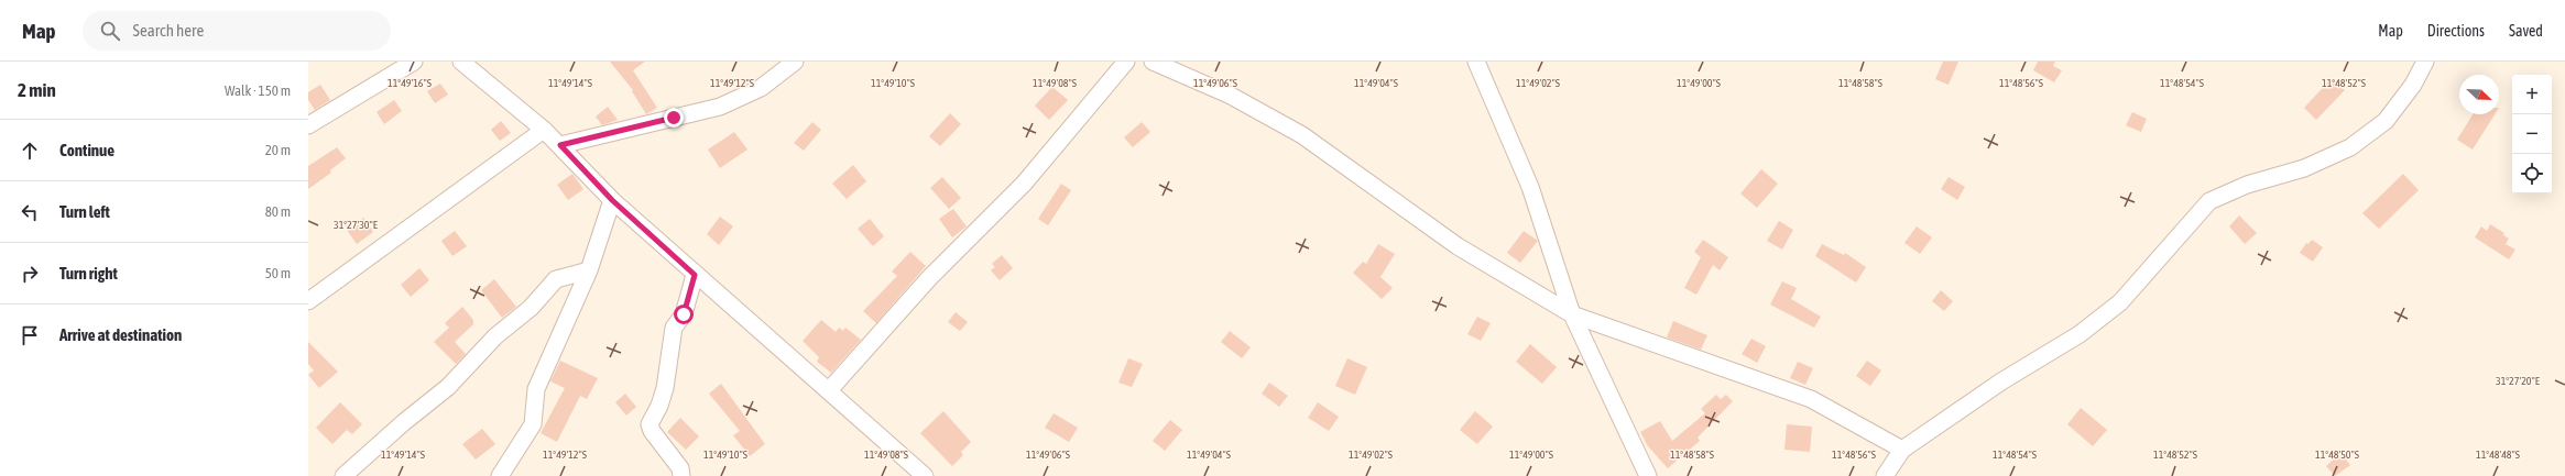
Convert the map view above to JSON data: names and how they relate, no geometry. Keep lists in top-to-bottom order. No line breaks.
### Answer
{"north":"bottom right","page":{"header":"Map","search":"Search here","nav":["Map","Directions","Saved"],"heading":["2 min","Walk · 150 m"],"map_buttons":["+","−"],"list":[["Continue","20 m"],["Turn left","80 m"],["Turn right","50 m"],"Arrive at destination"]},"coordinates":["11°49'16\"S","11°49'14\"S","11°49'12\"S","11°49'10\"S","11°49'08\"S","11°49'06\"S","11°49'04\"S","11°49'02\"S","11°49'00\"S","11°48'58\"S","11°48'56\"S","11°48'54\"S","11°48'52\"S","31°27'30\"E","31°27'20\"E","11°48'50\"S","11°48'48\"S"]}
